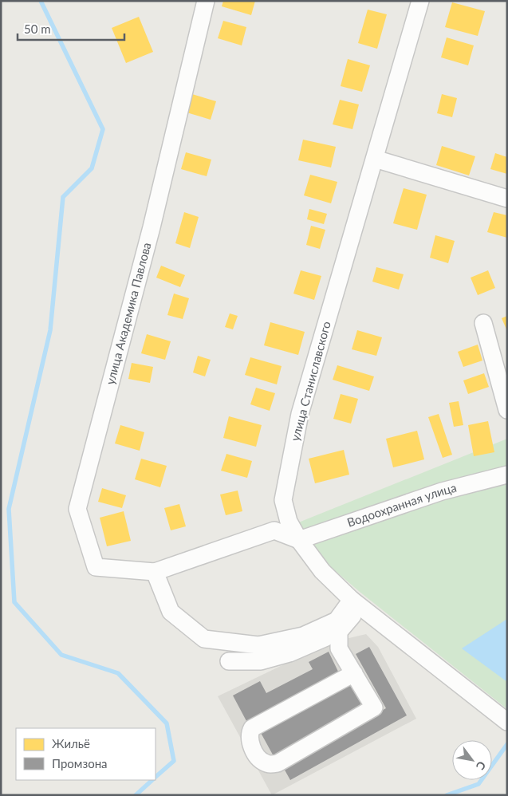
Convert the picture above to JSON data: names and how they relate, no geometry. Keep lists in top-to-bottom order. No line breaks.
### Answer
{"streets":{"street":["улица Академика Павлова","улица Станиславского","Водоохранная улица"]},"crossings":[["улица Станиславского","Водоохранная улица"]],"legend":["Жильё","Промзона"],"scale_bar":"50 m","north":"bottom right"}
